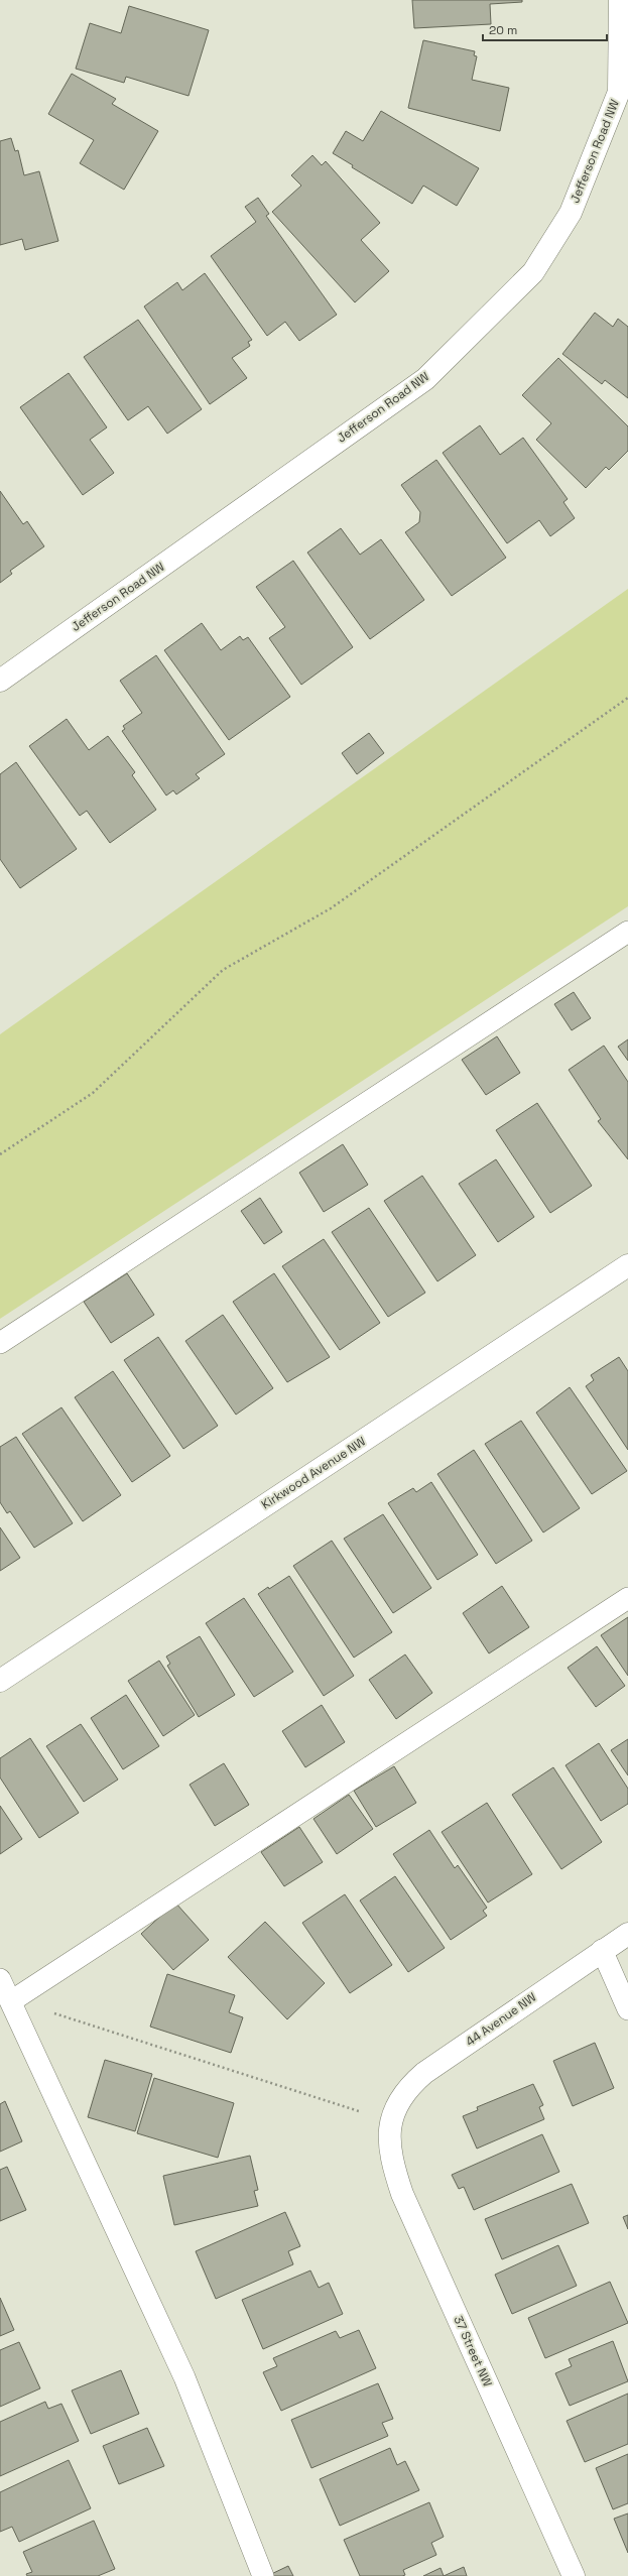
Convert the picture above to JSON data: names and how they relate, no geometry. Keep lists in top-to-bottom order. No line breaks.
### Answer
{"streets":{"street":["Jefferson Road NW","Kirkwood Avenue NW","44 Avenue NW","37 Street NW"]},"crossings":[["44 Avenue NW","37 Street NW"]],"scale_bar":"20 m"}
